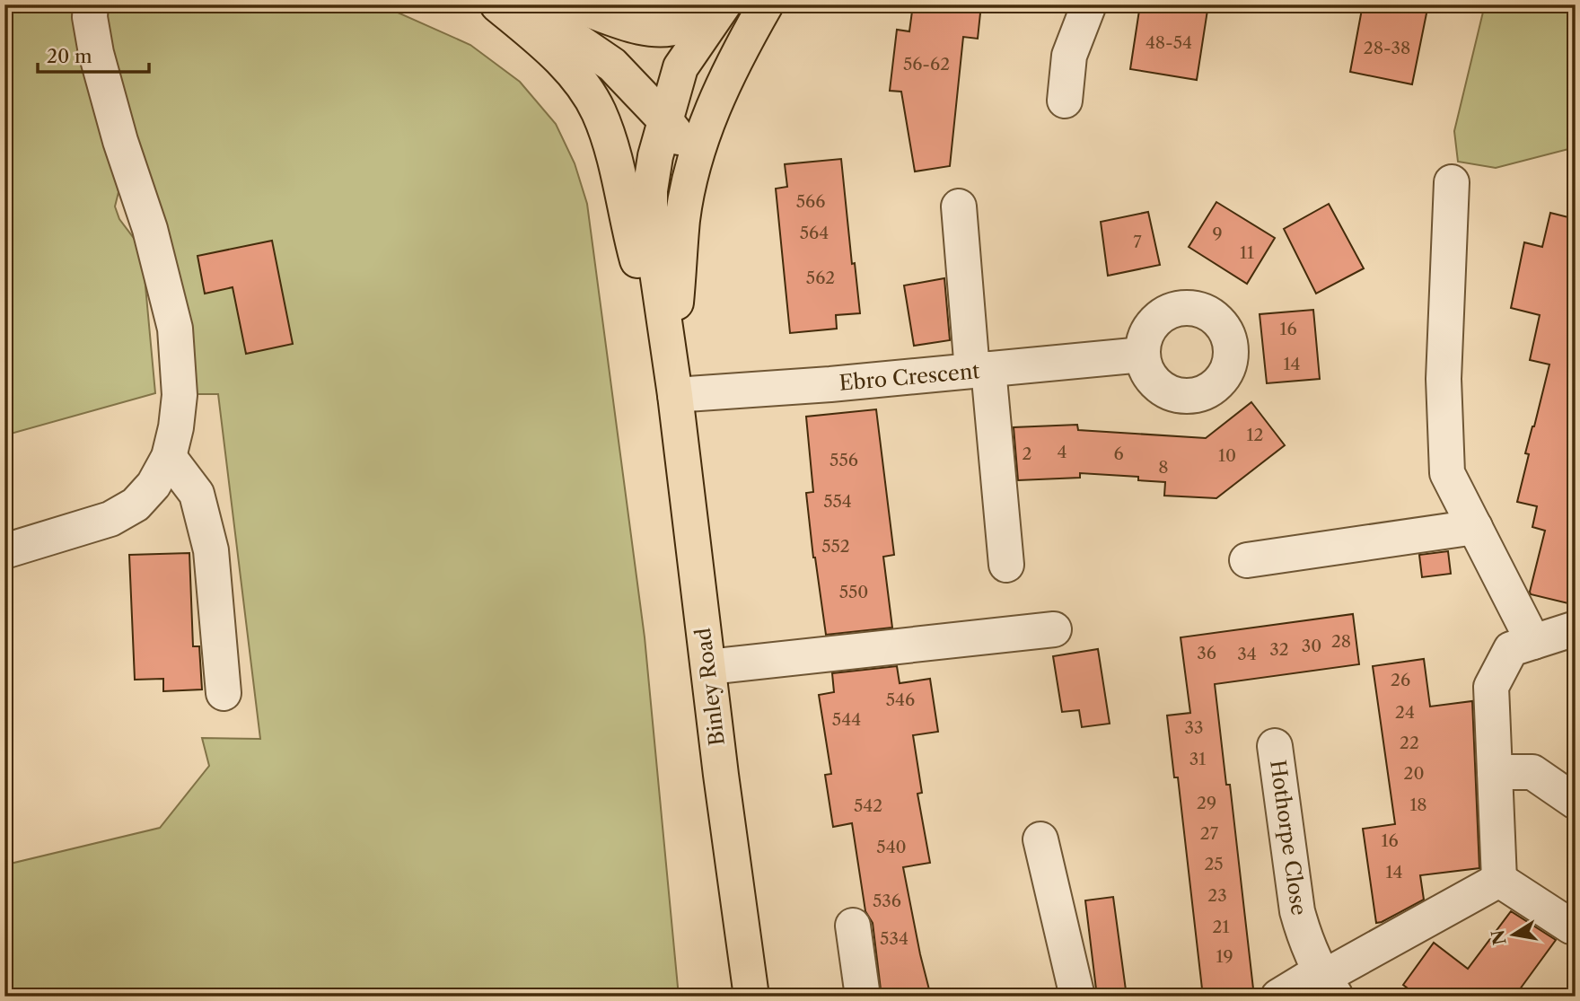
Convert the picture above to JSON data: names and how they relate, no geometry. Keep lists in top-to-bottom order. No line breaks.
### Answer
{"streets":{"main road":["Binley Road"],"street":["Ebro Crescent","Hothorpe Close"]},"crossings":[["Ebro Crescent","Binley Road"]],"house_numbers":["48-54","28-38","56-62","566","564","9","7","11","562","16","14","12","4","2","6","10","556","8","554","552","550","28","30","32","36","34","26","546","24","544","33","22","31","20","29","18","542","27","16","540","25","14","23","536","21","534","19"],"scale_bar":"20 m","north":"left"}
